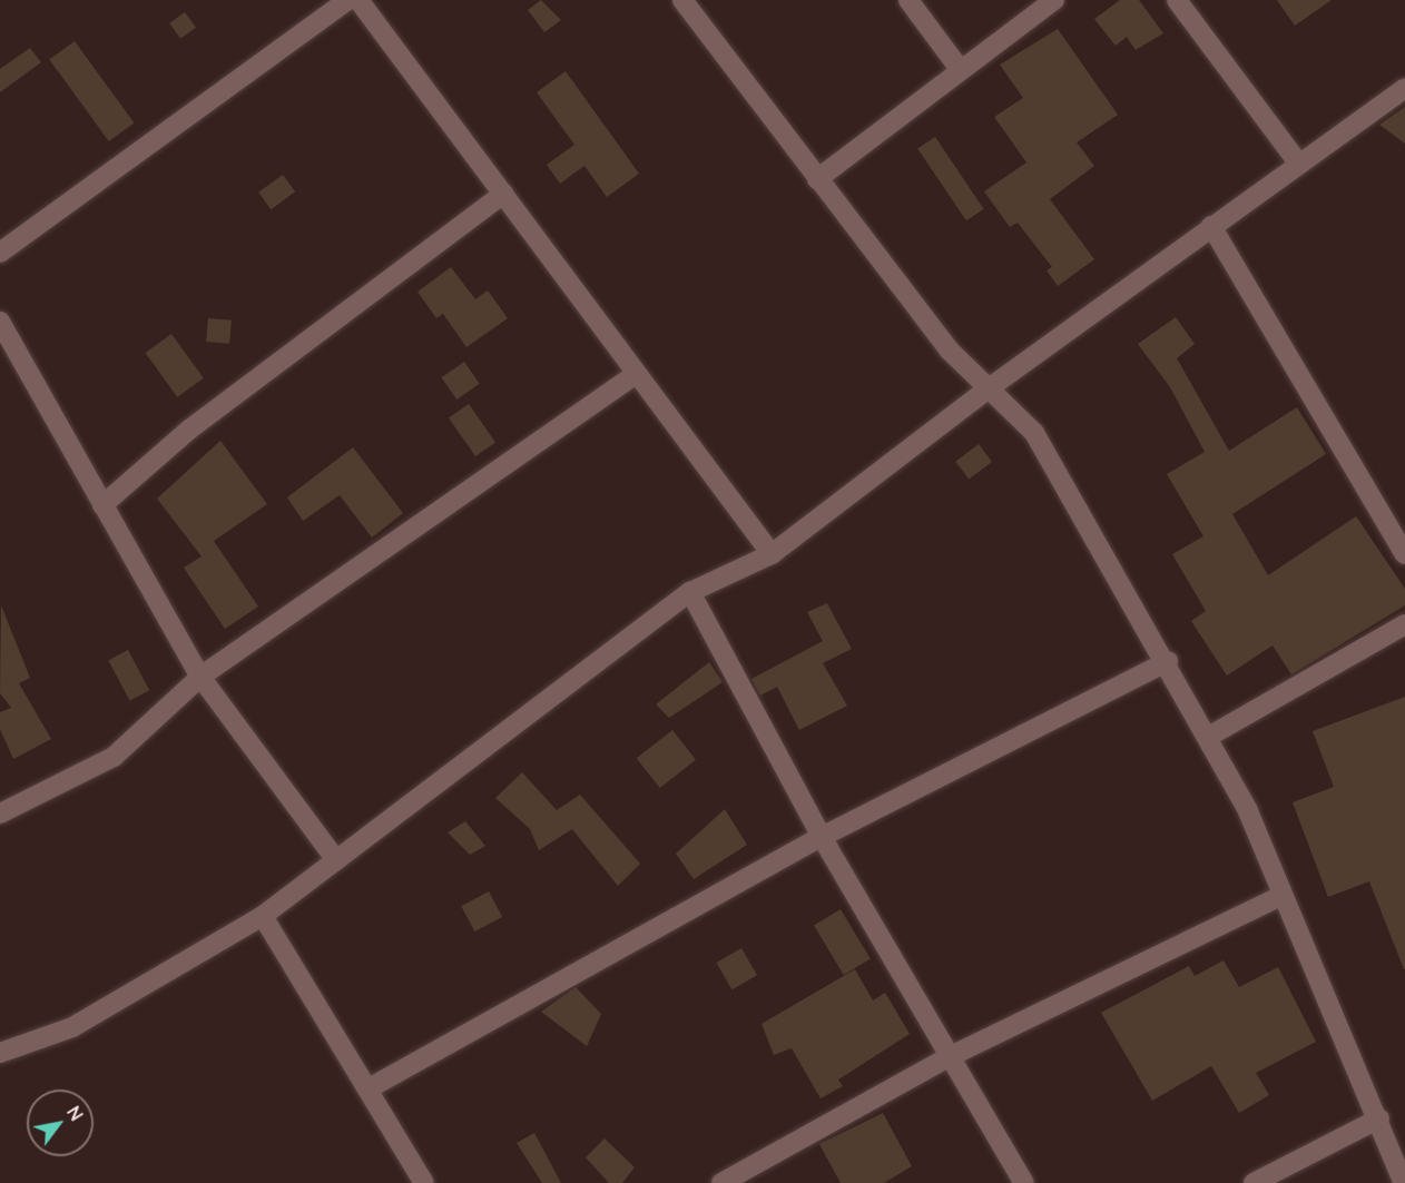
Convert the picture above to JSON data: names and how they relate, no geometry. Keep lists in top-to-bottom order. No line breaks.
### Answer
{"north":"top right"}
